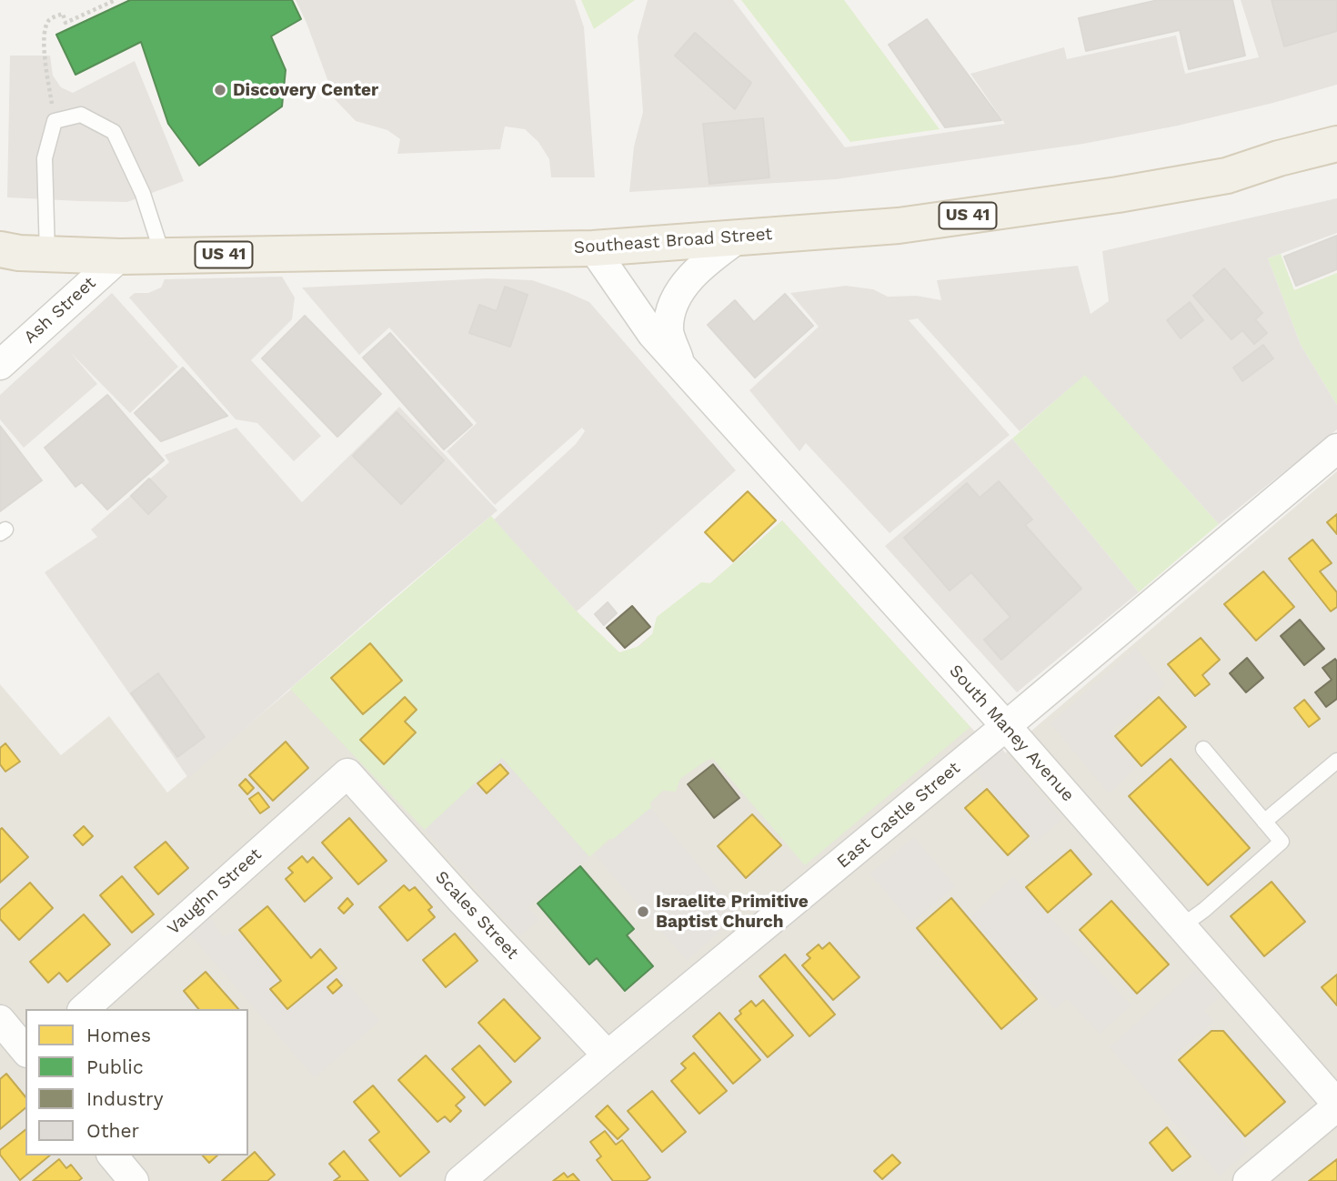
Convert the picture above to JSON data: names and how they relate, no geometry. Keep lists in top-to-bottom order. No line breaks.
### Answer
{"streets":{"main road":["US 41","Southeast Broad Street"],"street":["Ash Street","South Maney Avenue","East Castle Street","Vaughn Street","Scales Street"]},"crossings":[["Southeast Broad Street","Ash Street"],["Southeast Broad Street","South Maney Avenue"],["South Maney Avenue","East Castle Street"],["East Castle Street","Scales Street"],["Vaughn Street","Scales Street"]],"places":["Discovery Center","Israelite Primitive Baptist Church"],"legend":["Homes","Public","Industry","Other"]}
